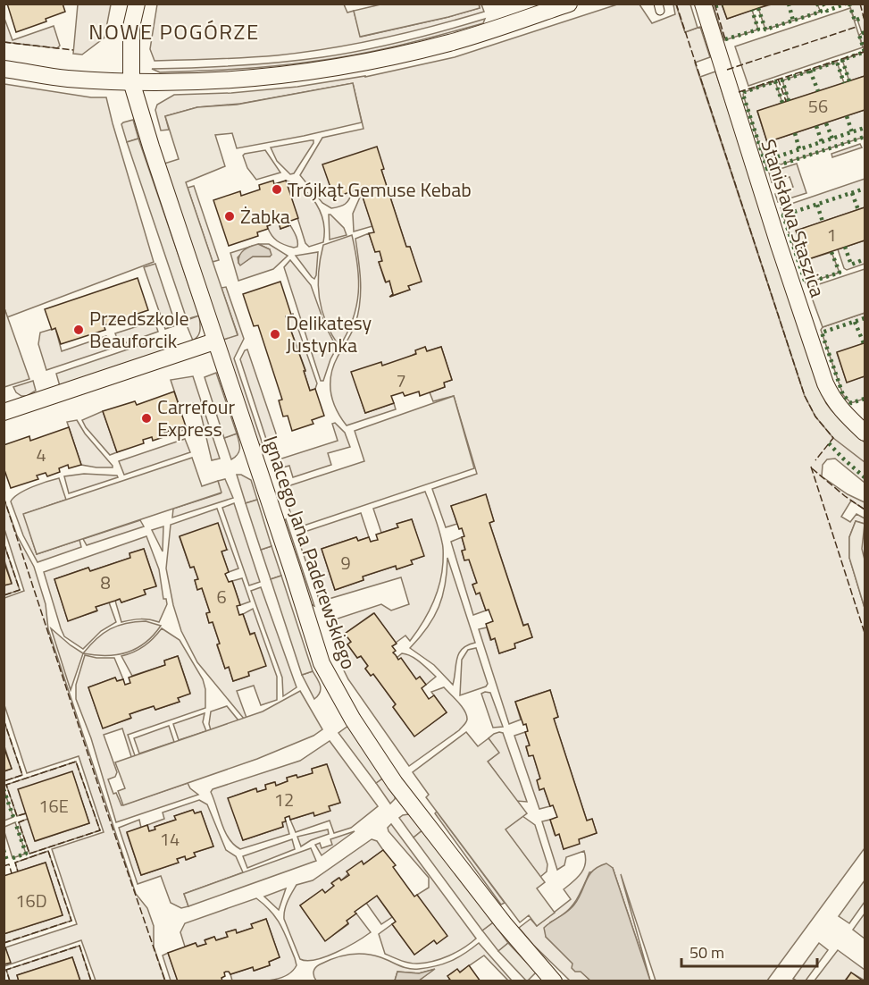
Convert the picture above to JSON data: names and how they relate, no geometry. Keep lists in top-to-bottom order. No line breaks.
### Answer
{"streets":{"street":["Stanisława Staszica","Ignacego Jana Paderewskiego"]},"districts":["NOWE POGÓRZE"],"places":["Trójkąt Gemuse Kebab","Żabka","Przedszkole Beauforcik","Delikatesy Justynka","Carrefour Express"],"house_numbers":["56","1","7","4","9","8","6","12","16E","14","16D"],"scale_bar":"50 m"}
